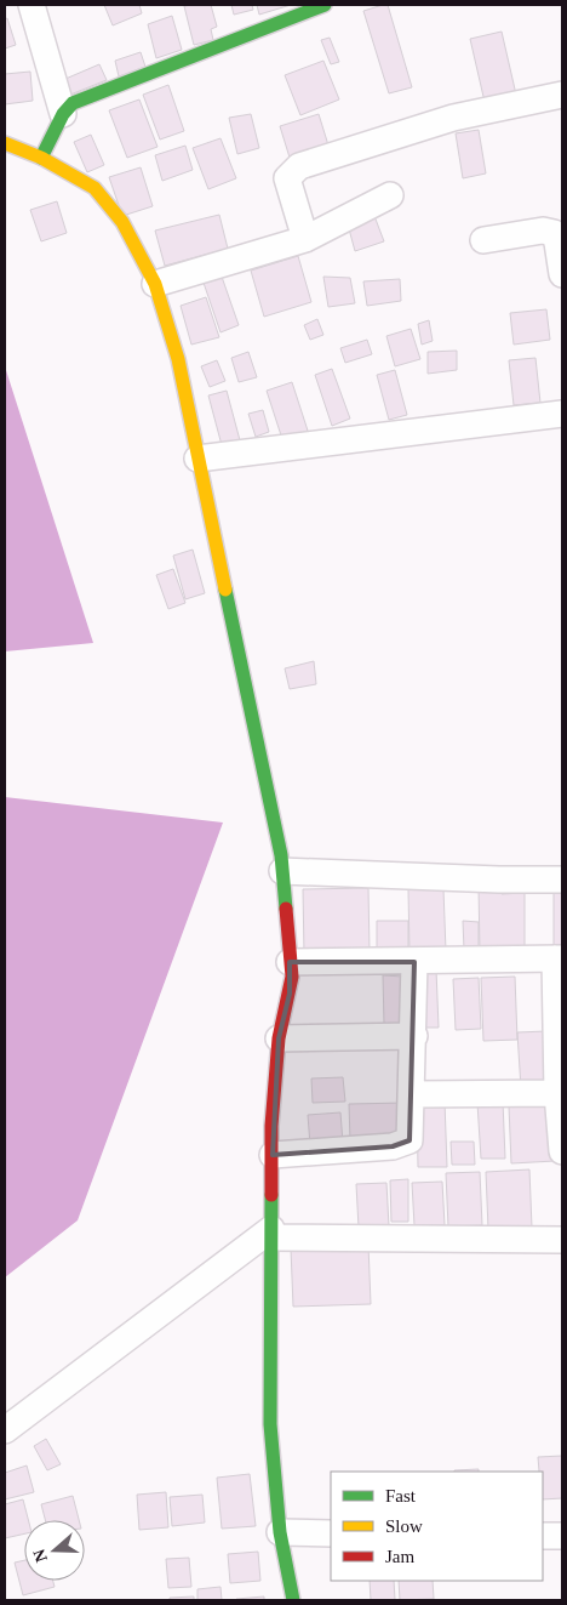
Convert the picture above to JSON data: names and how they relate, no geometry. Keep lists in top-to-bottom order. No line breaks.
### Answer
{"legend":["Fast","Slow","Jam"],"north":"left"}
